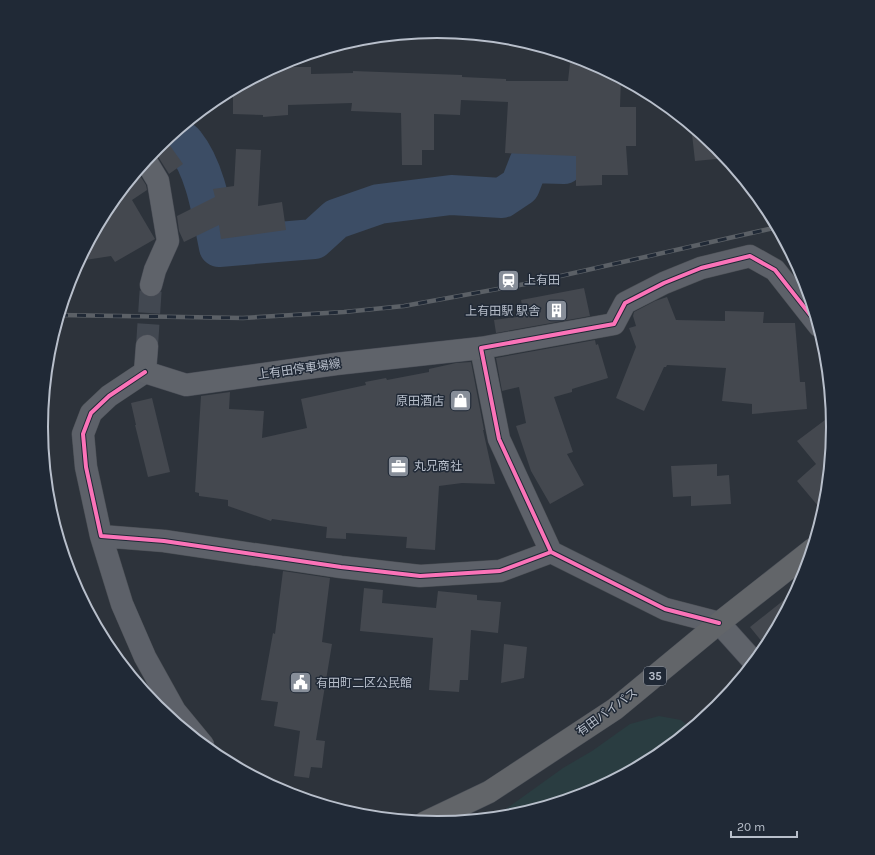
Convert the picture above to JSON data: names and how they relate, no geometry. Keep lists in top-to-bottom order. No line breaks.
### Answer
{"streets":{"highway":["35","有田バイパス"],"main road":["上有田停車場線"]},"places":{"station":["上有田"],"building":["上有田駅 駅舎"],"shop":["原田酒店"],"office":["丸兄商社"],"public building":["有田町二区公民館"]},"scale_bar":"20 m"}
